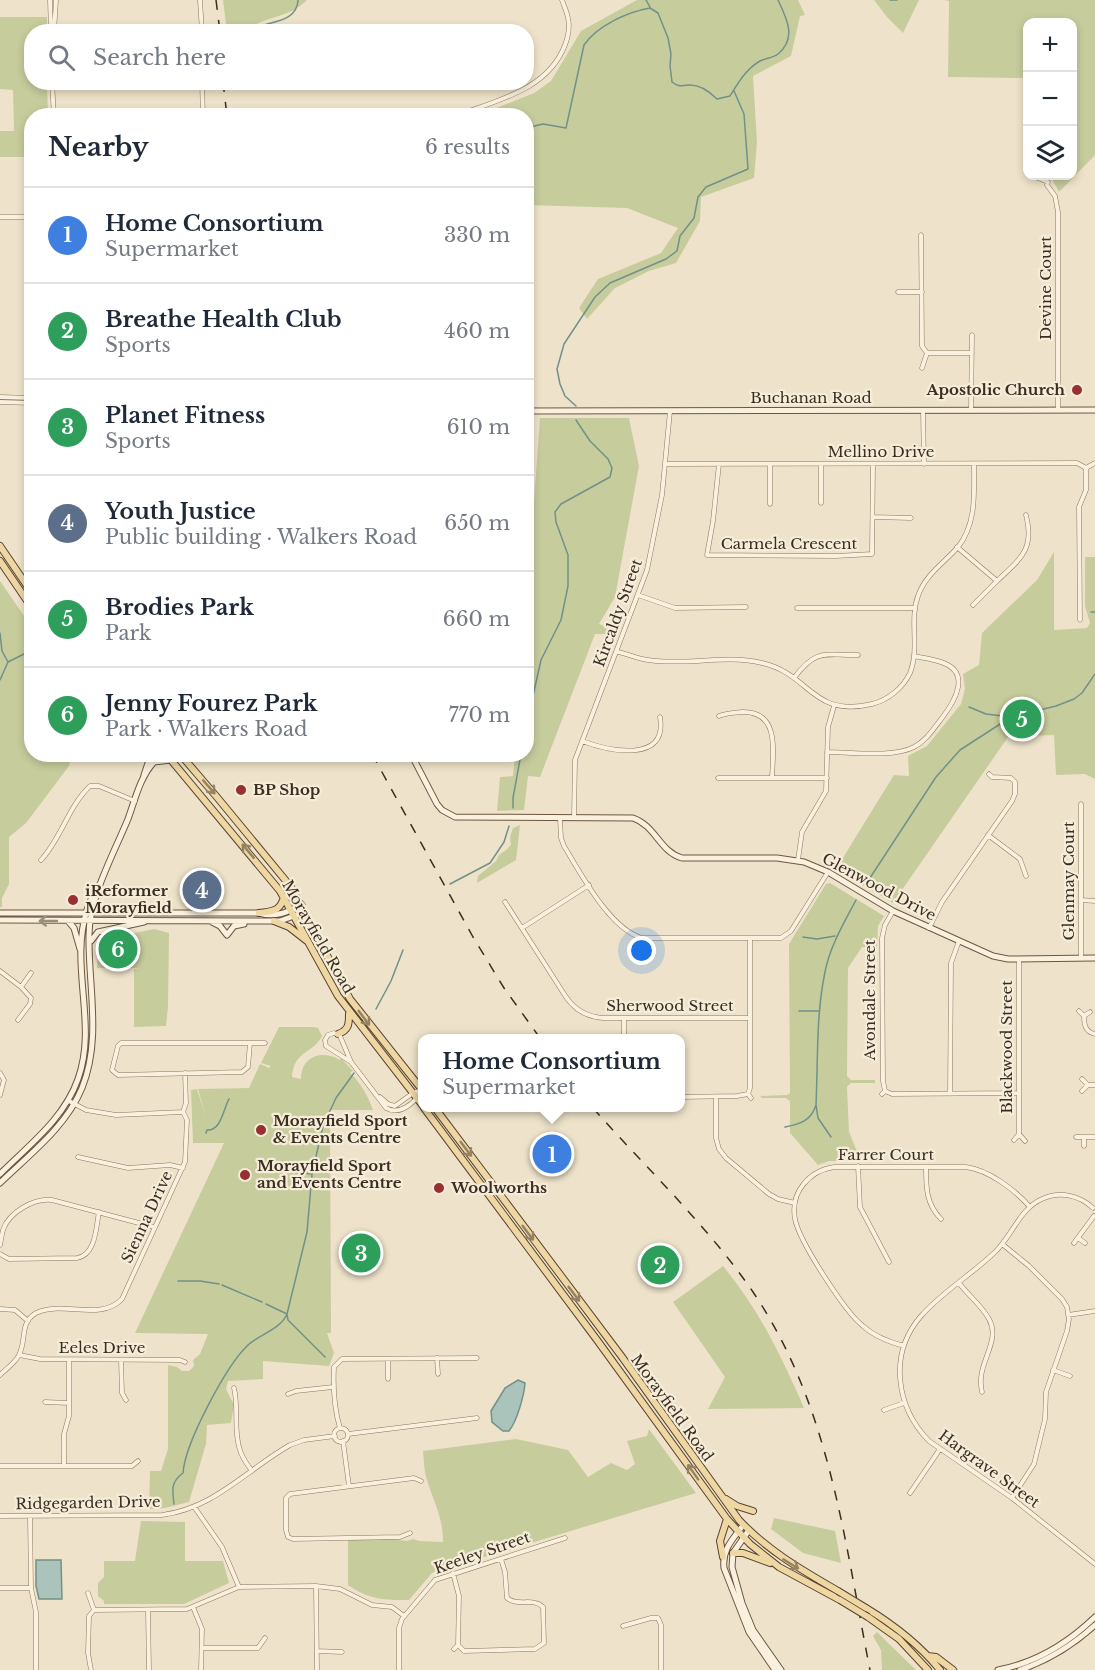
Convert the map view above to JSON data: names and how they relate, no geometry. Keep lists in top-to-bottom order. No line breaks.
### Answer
{"streets":{"main road":["Buchanan Road","Glenwood Drive","Morayfield Road"],"street":["Devine Court","Mellino Drive","Carmela Crescent","Kircaldy Street","Glenmay Court","Avondale Street","Sherwood Street","Blackwood Street","Farrer Court","Sienna Drive","Eeles Drive","Hargrave Street","Ridgegarden Drive","Keeley Street"]},"crossings":[["Devine Court","Buchanan Road"],["Buchanan Road","Kircaldy Street"],["Mellino Drive","Carmela Crescent"],["Mellino Drive","Kircaldy Street"],["Kircaldy Street","Glenwood Drive"],["Glenmay Court","Glenwood Drive"],["Glenwood Drive","Avondale Street"],["Glenwood Drive","Blackwood Street"],["Avondale Street","Blackwood Street"],["Farrer Court","Hargrave Street"]],"places":["Apostolic Church","BP Shop","iReformer Morayfield","Morayfield Sport & Events Centre","Morayfield Sport and Events Centre","Woolworths"],"page":{"map_buttons":["+","−"],"search":"Search here","heading":["Nearby","6 results"],"list":[{"mark":"1","name":"Home Consortium","note":"Supermarket","value":"330 m"},{"mark":"2","name":"Breathe Health Club","note":"Sports","value":"460 m"},{"mark":"3","name":"Planet Fitness","note":"Sports","value":"610 m"},{"mark":"4","name":"Youth Justice","note":"Public building · Walkers Road","value":"650 m"},{"mark":"5","name":"Brodies Park","note":"Park","value":"660 m"},{"mark":"6","name":"Jenny Fourez Park","note":"Park · Walkers Road","value":"770 m"}],"pins":["5","4","6","1","3","2"],"popup":["Home Consortium","Supermarket"]}}
